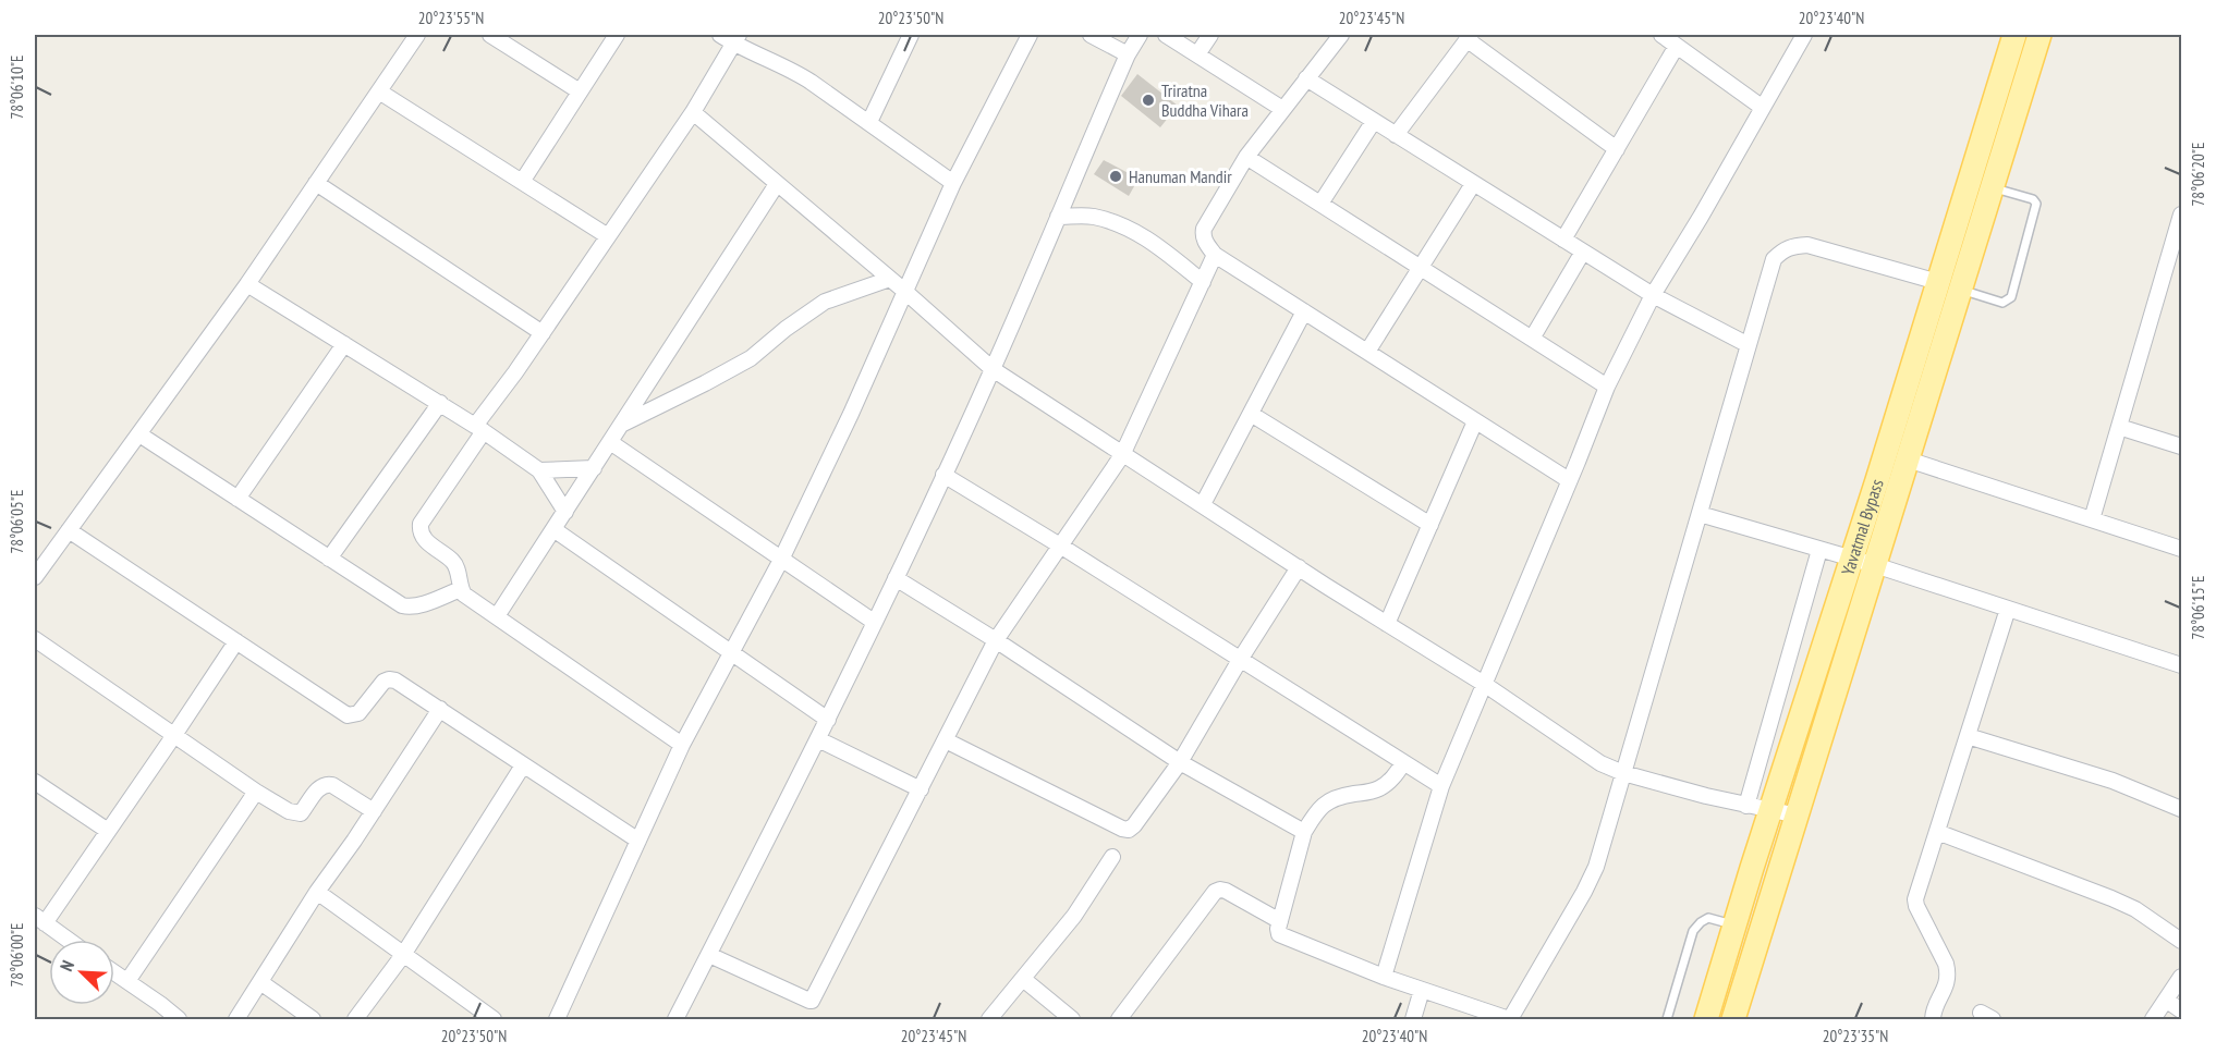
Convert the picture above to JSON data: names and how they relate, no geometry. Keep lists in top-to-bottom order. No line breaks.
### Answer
{"streets":{"main road":["Yavatmal Bypass"]},"places":["Triratna Buddha Vihara","Hanuman Mandir"],"north":"top left","coordinates":["20°23'55\"N","20°23'50\"N","20°23'45\"N","20°23'40\"N","78°06'10\"E","78°06'20\"E","78°06'05\"E","78°06'15\"E","78°06'00\"E","20°23'35\"N"]}
